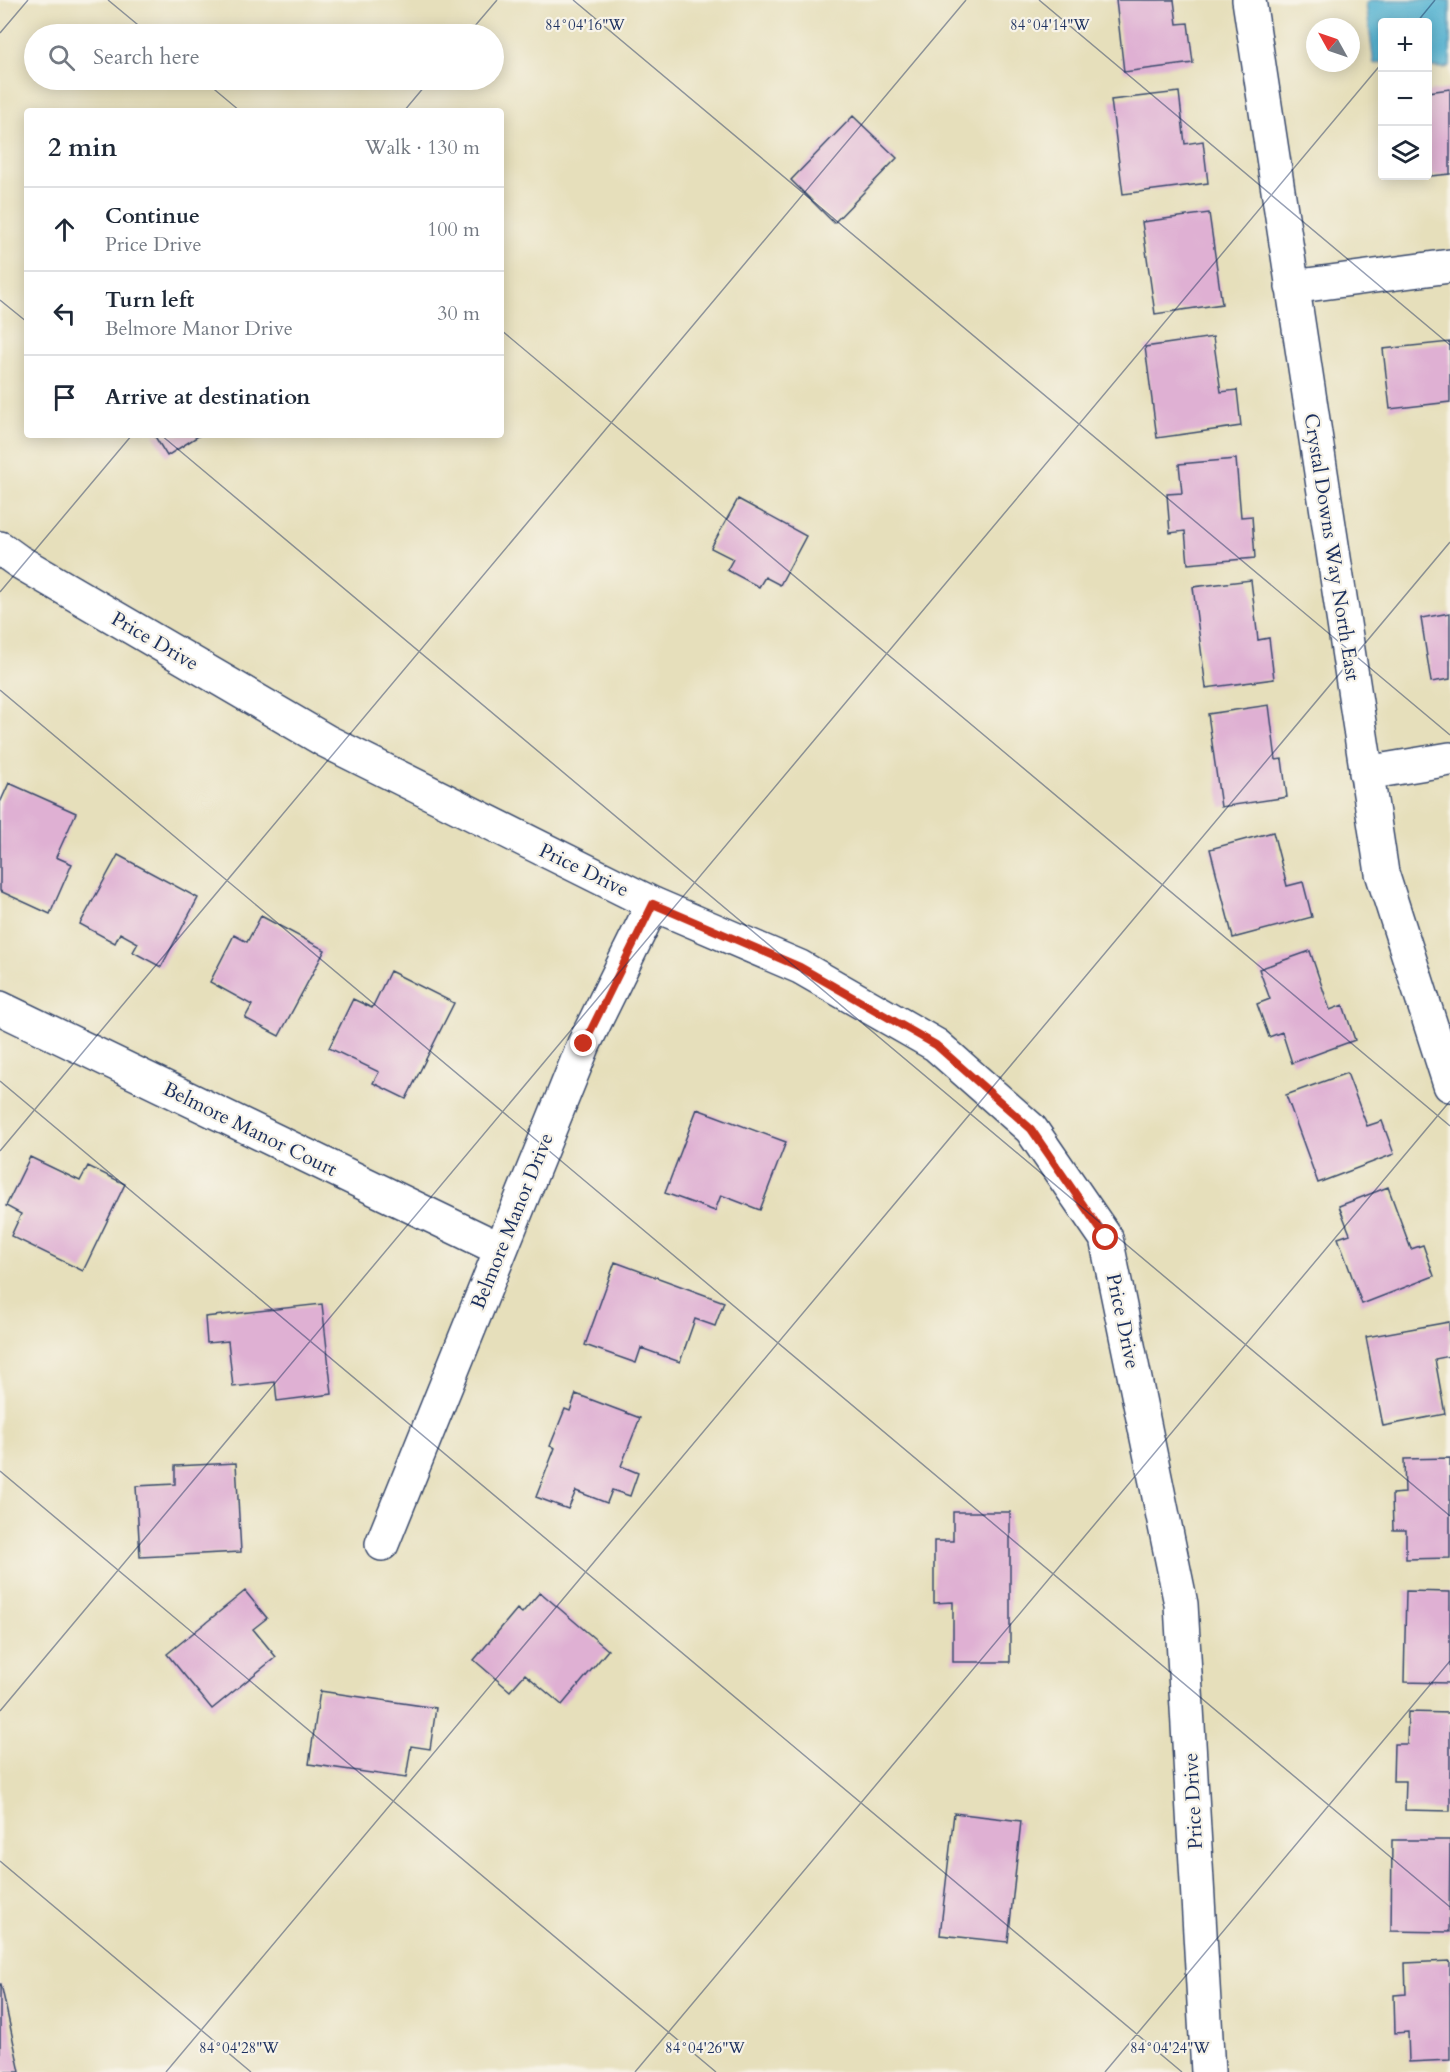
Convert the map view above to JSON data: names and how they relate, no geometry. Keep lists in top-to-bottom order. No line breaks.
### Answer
{"streets":{"street":["Crystal Downs Way North East","Price Drive","Belmore Manor Court","Belmore Manor Drive"]},"crossings":[["Price Drive","Belmore Manor Drive"],["Belmore Manor Court","Belmore Manor Drive"]],"north":"top left","page":{"map_buttons":["+","−"],"search":"Search here","heading":["2 min","Walk · 130 m"],"list":[["Continue","Price Drive","100 m"],["Turn left","Belmore Manor Drive","30 m"],"Arrive at destination"]},"coordinates":["84°04'16\"W","84°04'14\"W","84°04'28\"W","84°04'26\"W","84°04'24\"W"]}
